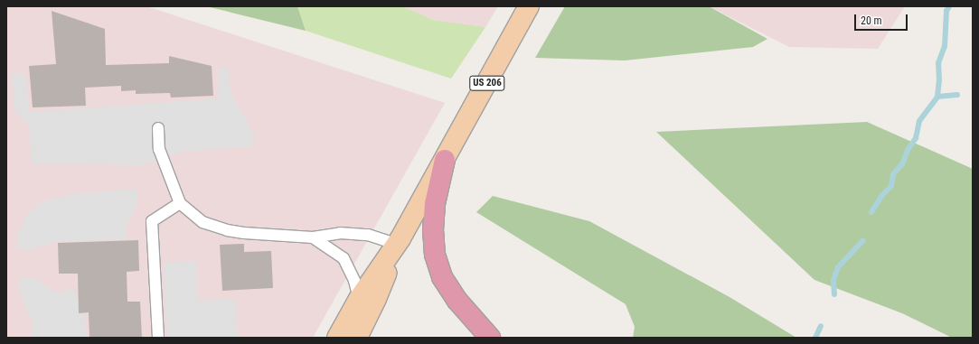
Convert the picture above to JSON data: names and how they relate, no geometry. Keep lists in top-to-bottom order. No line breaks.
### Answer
{"streets":{"main road":["US 206"]},"scale_bar":"20 m"}
